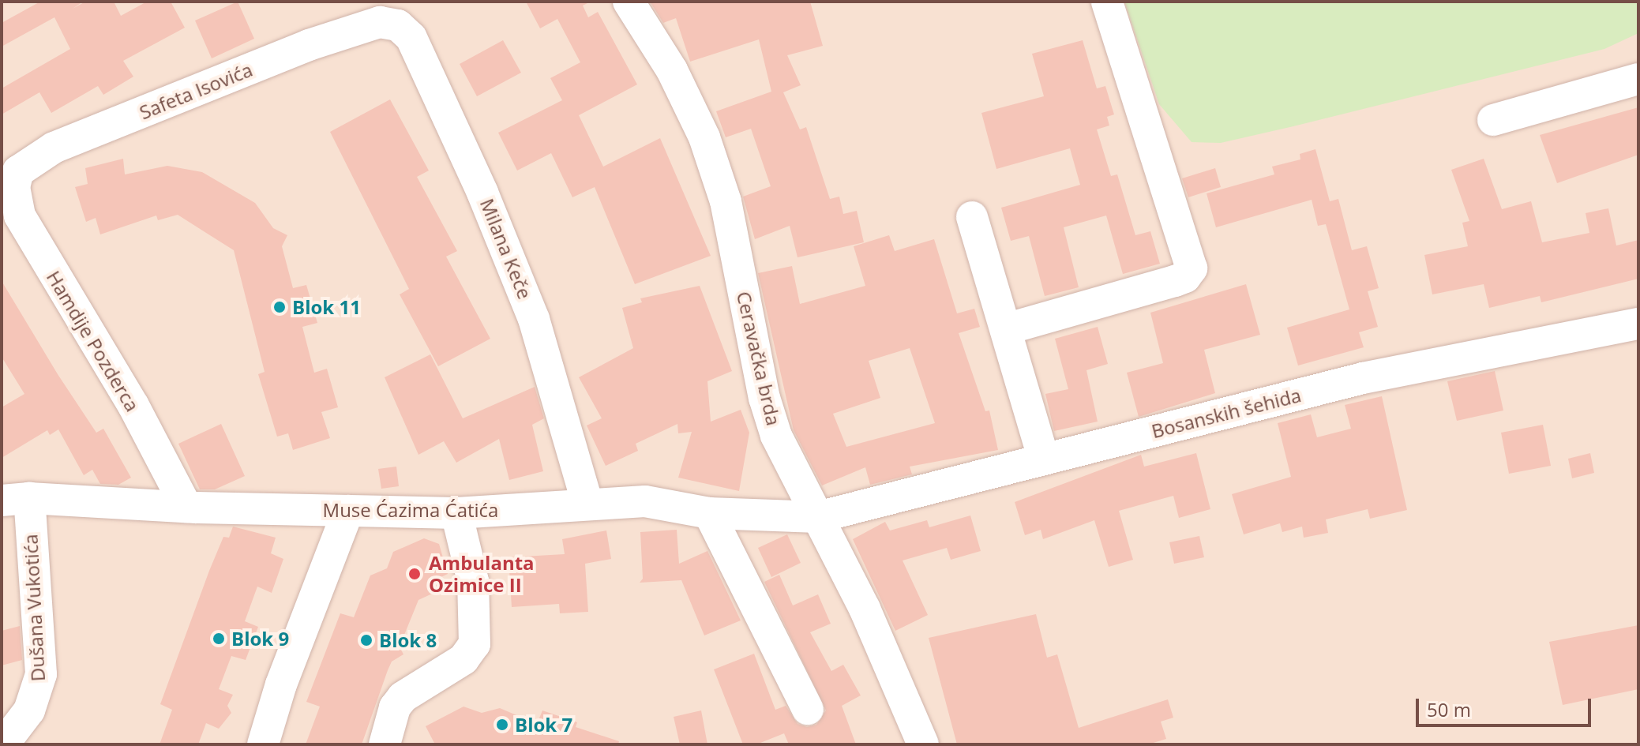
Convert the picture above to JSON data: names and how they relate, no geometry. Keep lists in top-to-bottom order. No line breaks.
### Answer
{"streets":{"street":["Safeta Isovića","Milana Keče","Hamdije Pozderca","Ceravačka brda","Bosanskih šehida","Muse Ćazima Ćatića","Dušana Vukotića"]},"crossings":[["Safeta Isovića","Milana Keče"],["Safeta Isovića","Hamdije Pozderca"],["Milana Keče","Muse Ćazima Ćatića"],["Hamdije Pozderca","Muse Ćazima Ćatića"],["Ceravačka brda","Bosanskih šehida"],["Ceravačka brda","Muse Ćazima Ćatića"],["Bosanskih šehida","Muse Ćazima Ćatića"],["Muse Ćazima Ćatića","Dušana Vukotića"]],"places":["Blok 11","Ambulanta Ozimice II","Blok 9","Blok 8","Blok 7"],"scale_bar":"50 m"}
